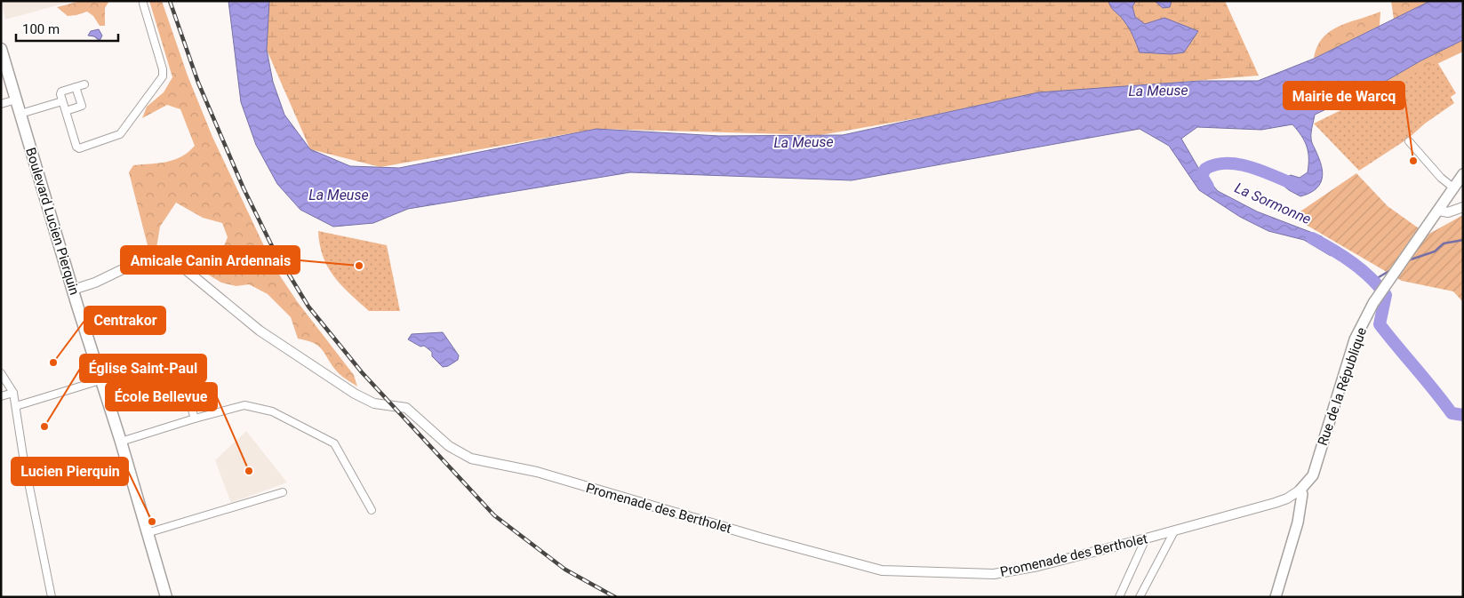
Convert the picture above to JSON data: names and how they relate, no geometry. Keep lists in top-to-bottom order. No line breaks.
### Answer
{"streets":{"main road":["Boulevard Lucien Pierquin","Rue de la République"],"street":["Promenade des Bertholet"]},"crossings":[["Boulevard Lucien Pierquin","Promenade des Bertholet"],["Rue de la République","Promenade des Bertholet"]],"water":["La Meuse","La Sormonne"],"places":["Mairie de Warcq","Amicale Canin Ardennais","Centrakor","Église Saint-Paul","École Bellevue","Lucien Pierquin"],"scale_bar":"100 m"}
